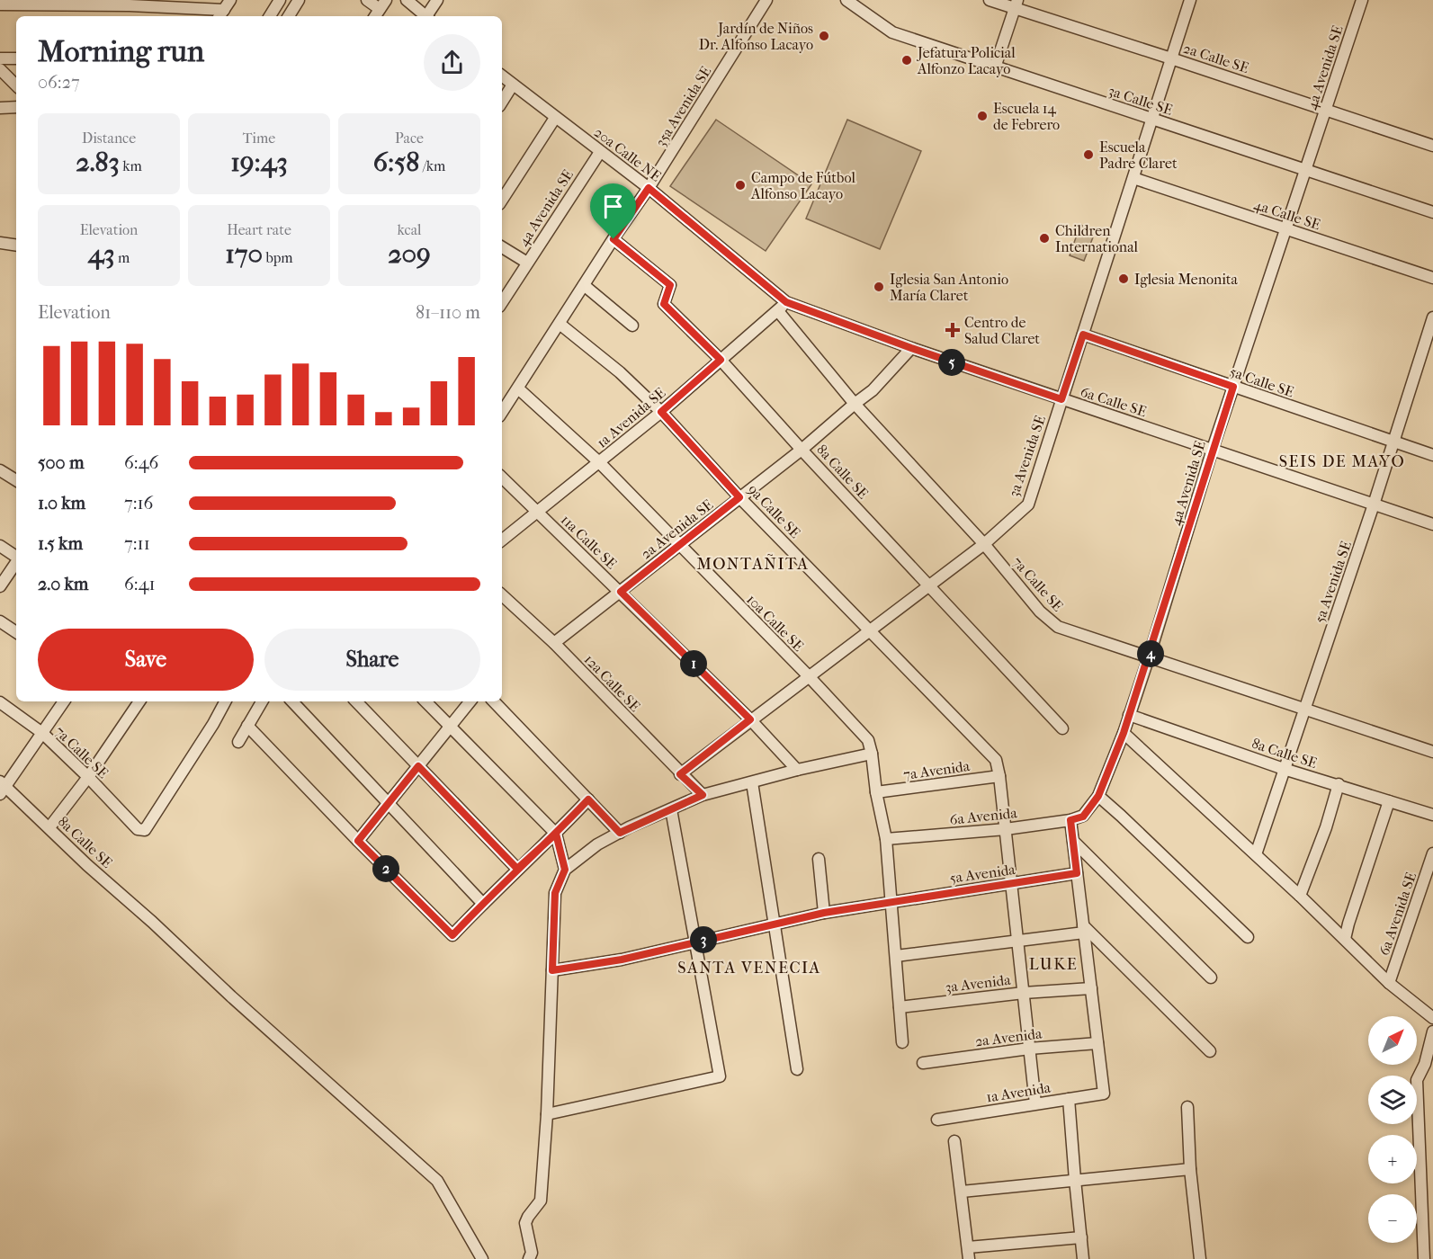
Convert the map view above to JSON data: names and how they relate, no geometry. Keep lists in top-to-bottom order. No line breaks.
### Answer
{"streets":{"street":["2a Calle SE","4a Avenida SE","3a Calle SE","35a Avenida SE","20a Calle NE","4a Calle SE","5a Calle SE","6a Calle SE","1a Avenida SE","3a Avenida SE","8a Calle SE","9a Calle SE","2a Avenida SE","11a Calle SE","5a Avenida SE","7a Calle SE","10a Calle SE","12a Calle SE","7a Avenida","6a Avenida","5a Avenida","6a Avenida SE","3a Avenida","2a Avenida","1a Avenida"]},"crossings":[["2a Calle SE","4a Avenida SE"],["2a Calle SE","3a Avenida SE"],["4a Avenida SE","3a Calle SE"],["4a Avenida SE","20a Calle NE"],["4a Avenida SE","4a Calle SE"],["4a Avenida SE","5a Calle SE"],["4a Avenida SE","6a Calle SE"],["4a Avenida SE","8a Calle SE"],["4a Avenida SE","7a Calle SE"],["4a Avenida SE","6a Avenida"],["3a Calle SE","3a Avenida SE"],["35a Avenida SE","20a Calle NE"],["35a Avenida SE","8a Calle SE"],["35a Avenida SE","9a Calle SE"],["35a Avenida SE","10a Calle SE"],["20a Calle NE","6a Calle SE"],["20a Calle NE","1a Avenida SE"],["4a Calle SE","3a Avenida SE"],["5a Calle SE","3a Avenida SE"],["5a Calle SE","5a Avenida SE"],["6a Calle SE","1a Avenida SE"],["6a Calle SE","3a Avenida SE"],["6a Calle SE","2a Avenida SE"],["6a Calle SE","5a Avenida SE"],["1a Avenida SE","8a Calle SE"],["1a Avenida SE","9a Calle SE"],["1a Avenida SE","11a Calle SE"],["1a Avenida SE","7a Calle SE"],["1a Avenida SE","10a Calle SE"],["3a Avenida SE","8a Calle SE"],["3a Avenida SE","9a Calle SE"],["3a Avenida SE","11a Calle SE"],["3a Avenida SE","7a Calle SE"],["3a Avenida SE","10a Calle SE"],["3a Avenida SE","12a Calle SE"],["8a Calle SE","2a Avenida SE"],["8a Calle SE","5a Avenida SE"],["9a Calle SE","2a Avenida SE"],["9a Calle SE","7a Avenida"],["9a Calle SE","6a Avenida"],["9a Calle SE","5a Avenida"],["9a Calle SE","3a Avenida"],["9a Calle SE","2a Avenida"],["9a Calle SE","1a Avenida"],["2a Avenida SE","11a Calle SE"],["2a Avenida SE","7a Calle SE"],["2a Avenida SE","10a Calle SE"],["2a Avenida SE","12a Calle SE"],["5a Avenida SE","7a Calle SE"],["10a Calle SE","7a Avenida"],["10a Calle SE","6a Avenida"],["10a Calle SE","5a Avenida"],["10a Calle SE","3a Avenida"],["2a Avenida","1a Avenida"]],"districts":["SEIS DE MAYO","MONTAÑITA","LUKE","SANTA VENECIA"],"places":{"other":["Jardín de Niños Dr. Alfonso Lacayo","Jefatura Policial Alfonzo Lacayo","Escuela 14 de Febrero","Escuela Padre Claret","Campo de Fútbol Alfonso Lacayo","Children International","Iglesia Menonita","Iglesia San Antonio María Claret"],"health":["Centro de Salud Claret"]},"north":"top right","page":{"heading":["Morning run","06:27"],"stats":[["Distance","2.83 km"],["Time","19:43"],["Pace","6:58 /km"],["Elevation","43 m"],["Heart rate","170 bpm"],["kcal","209"]],"chart":["Elevation","81–110 m"],"pins":["5","4","1","2","3"],"list":[{"name":"500 m","note":"6:46"},{"name":"1.0 km","note":"7:16"},{"name":"1.5 km","note":"7:11"},{"name":"2.0 km","note":"6:41"}],"buttons":["Save","Share"],"map_buttons":["+","−"]}}
